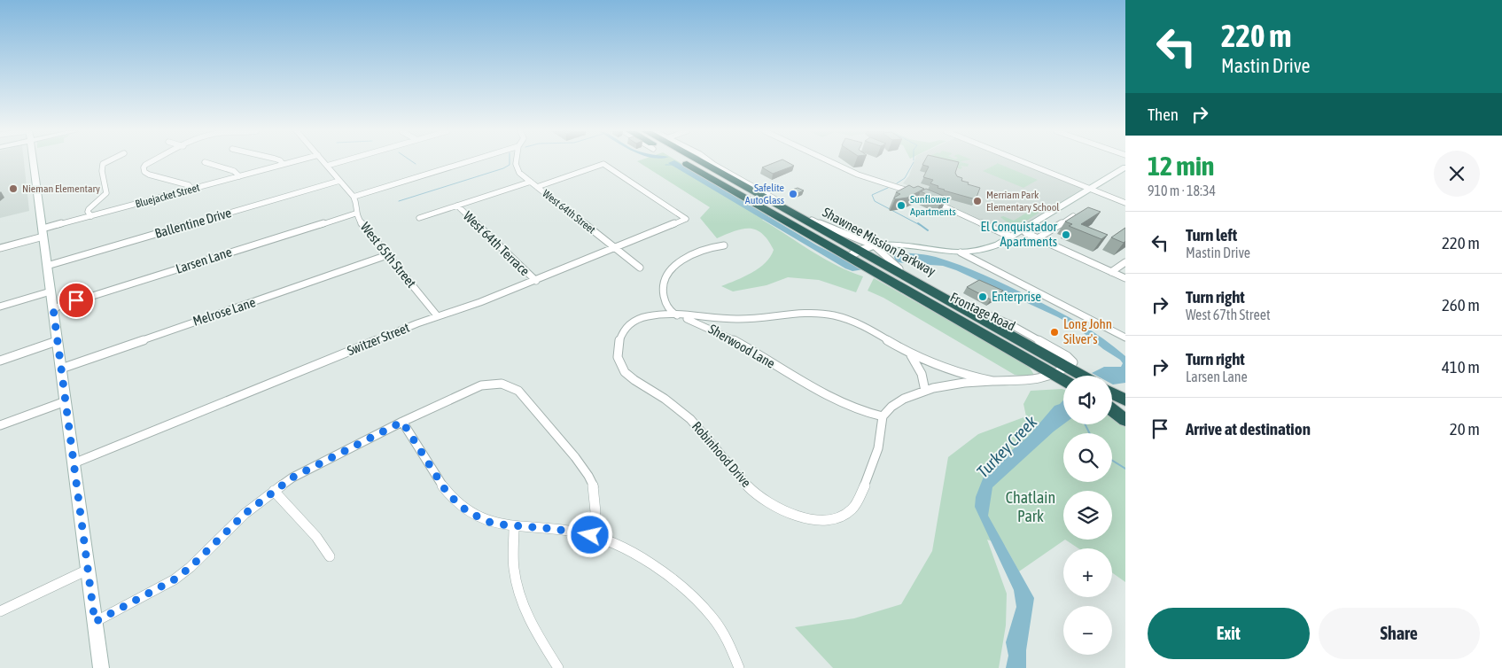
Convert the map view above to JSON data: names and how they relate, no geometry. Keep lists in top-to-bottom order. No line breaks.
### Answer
{"streets":{"highway":["Shawnee Mission Parkway"],"street":["Bluejacket Street","West 64th Street","Ballentine Drive","West 64th Terrace","West 65th Street","Larsen Lane","Melrose Lane","Frontage Road","Switzer Street","Sherwood Lane","Robinhood Drive"]},"crossings":[["West 64th Street","Switzer Street"],["Shawnee Mission Parkway","Frontage Road"],["Shawnee Mission Parkway","Robinhood Drive"],["West 64th Terrace","Switzer Street"],["West 65th Street","Larsen Lane"],["West 65th Street","Melrose Lane"],["West 65th Street","Switzer Street"],["Frontage Road","Robinhood Drive"],["Sherwood Lane","Robinhood Drive"]],"water":["Turkey Creek"],"parks":["Chatlain Park"],"places":["Nieman Elementary","Safelite AutoGlass","Merriam Park Elementary School","Sunflower Apartments","El Conquistador Apartments","Enterprise","Long John Silver's"],"page":{"turn":["220 m","Mastin Drive"],"then":"Then","heading":["12 min","910 m · 18:34"],"list":[{"name":"Turn left","note":"Mastin Drive","value":"220 m"},{"name":"Turn right","note":"West 67th Street","value":"260 m"},{"name":"Turn right","note":"Larsen Lane","value":"410 m"},{"name":"Arrive at destination","value":"20 m"}],"map_buttons":["+","−"],"buttons":["Exit","Share"]}}
